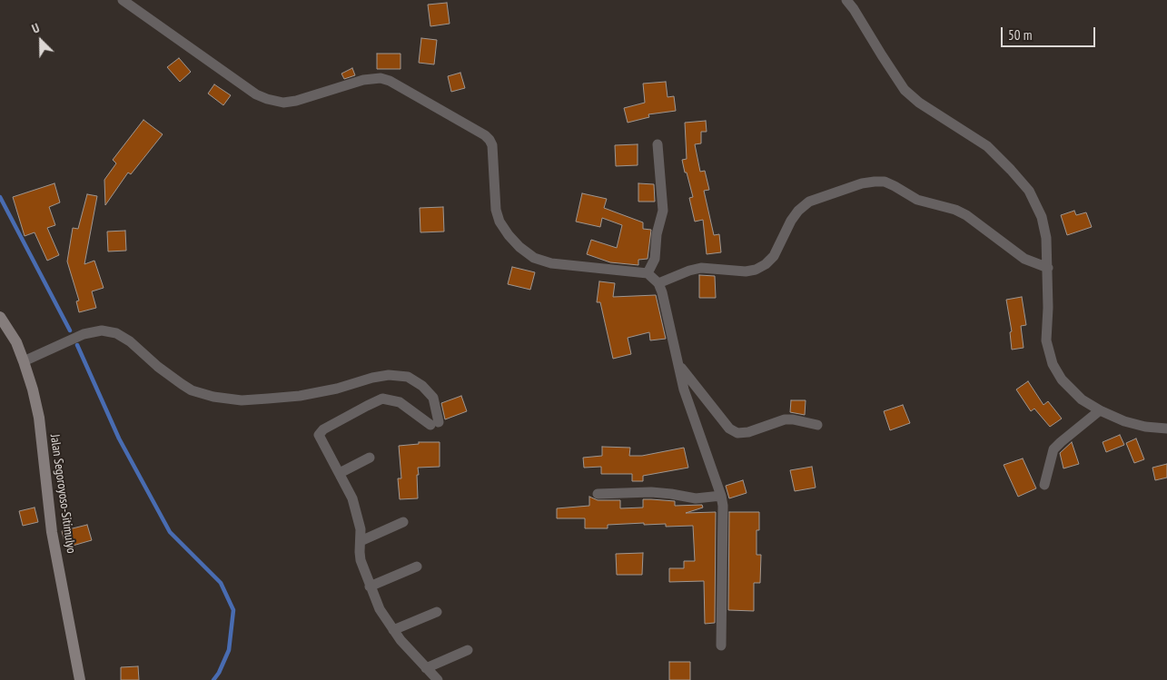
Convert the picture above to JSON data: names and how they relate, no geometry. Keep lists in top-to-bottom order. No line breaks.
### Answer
{"streets":{"main road":["Jalan Segoroyoso-Sitimulyo"]},"scale_bar":"50 m","north":"top left"}
